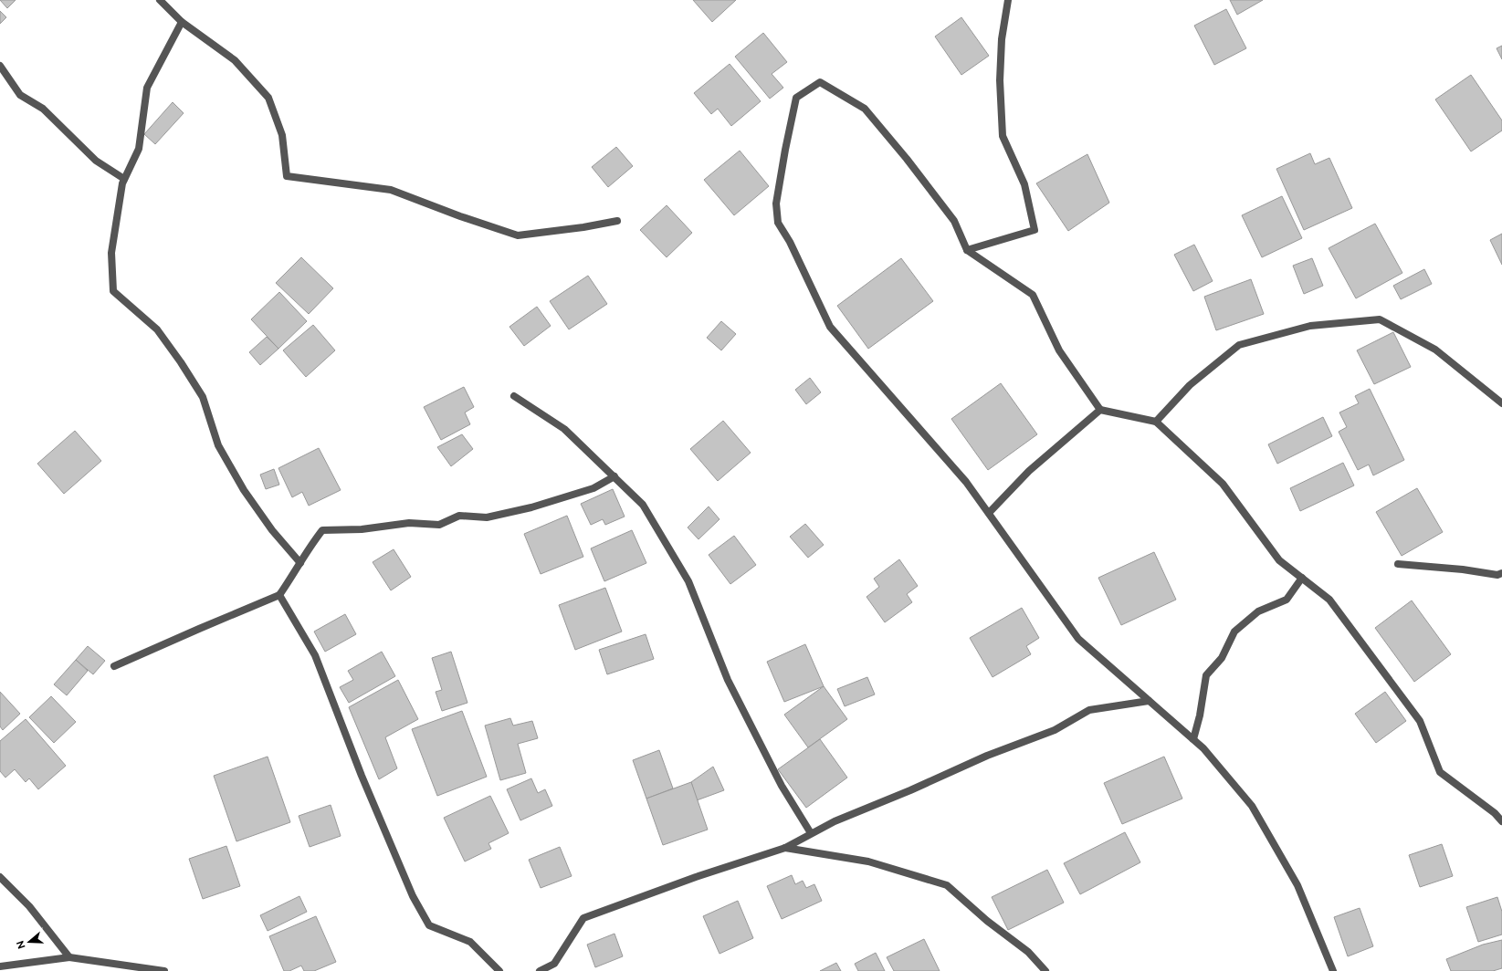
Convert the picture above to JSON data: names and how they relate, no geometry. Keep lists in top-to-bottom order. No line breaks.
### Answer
{"north":"left"}
